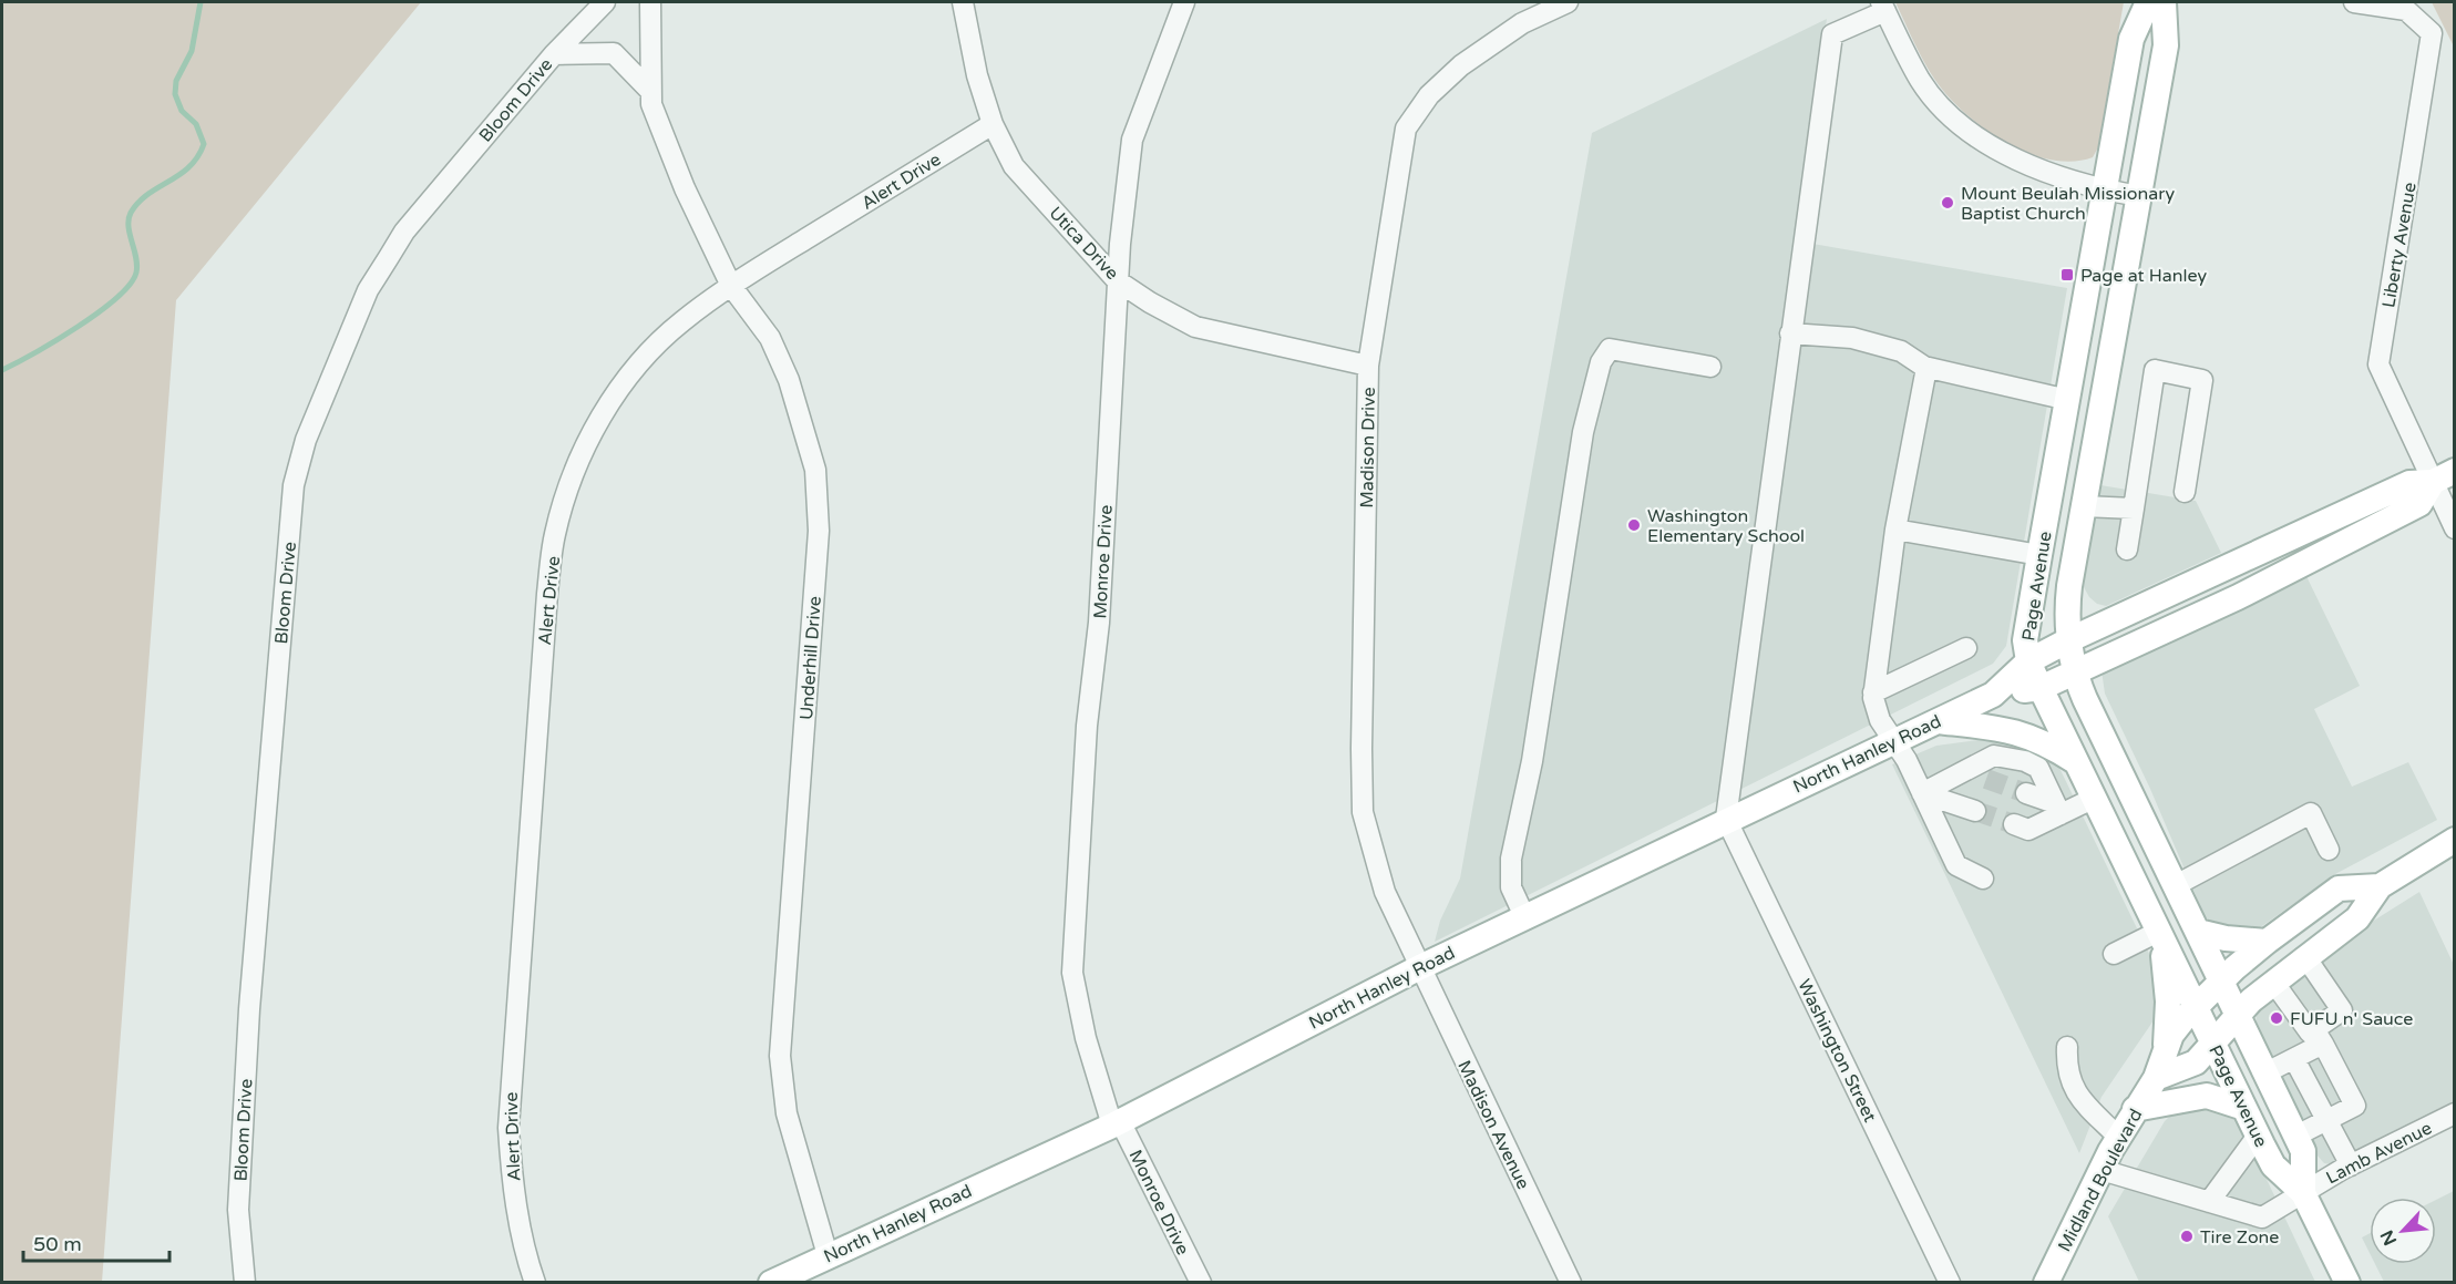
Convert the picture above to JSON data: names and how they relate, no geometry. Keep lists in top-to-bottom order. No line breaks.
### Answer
{"streets":{"main road":["Page Avenue","North Hanley Road","Midland Boulevard"],"street":["Bloom Drive","Alert Drive","Utica Drive","Liberty Avenue","Madison Drive","Monroe Drive","Underhill Drive","Washington Street","Madison Avenue","Lamb Avenue"]},"crossings":[["Bloom Drive","Underhill Drive"],["Alert Drive","Utica Drive"],["Alert Drive","Underhill Drive"],["Utica Drive","Madison Drive"],["Utica Drive","Monroe Drive"],["Liberty Avenue","North Hanley Road"],["Madison Drive","North Hanley Road"],["Madison Drive","Madison Avenue"],["Monroe Drive","North Hanley Road"],["Page Avenue","North Hanley Road"],["Page Avenue","Lamb Avenue"],["Page Avenue","Midland Boulevard"],["Underhill Drive","North Hanley Road"],["North Hanley Road","Washington Street"],["North Hanley Road","Madison Avenue"],["Lamb Avenue","Midland Boulevard"]],"places":{"other":["Mount Beulah Missionary Baptist Church","Washington Elementary School","FUFU n' Sauce","Tire Zone"],"transit":["Page at Hanley"]},"scale_bar":"50 m","north":"bottom left"}
